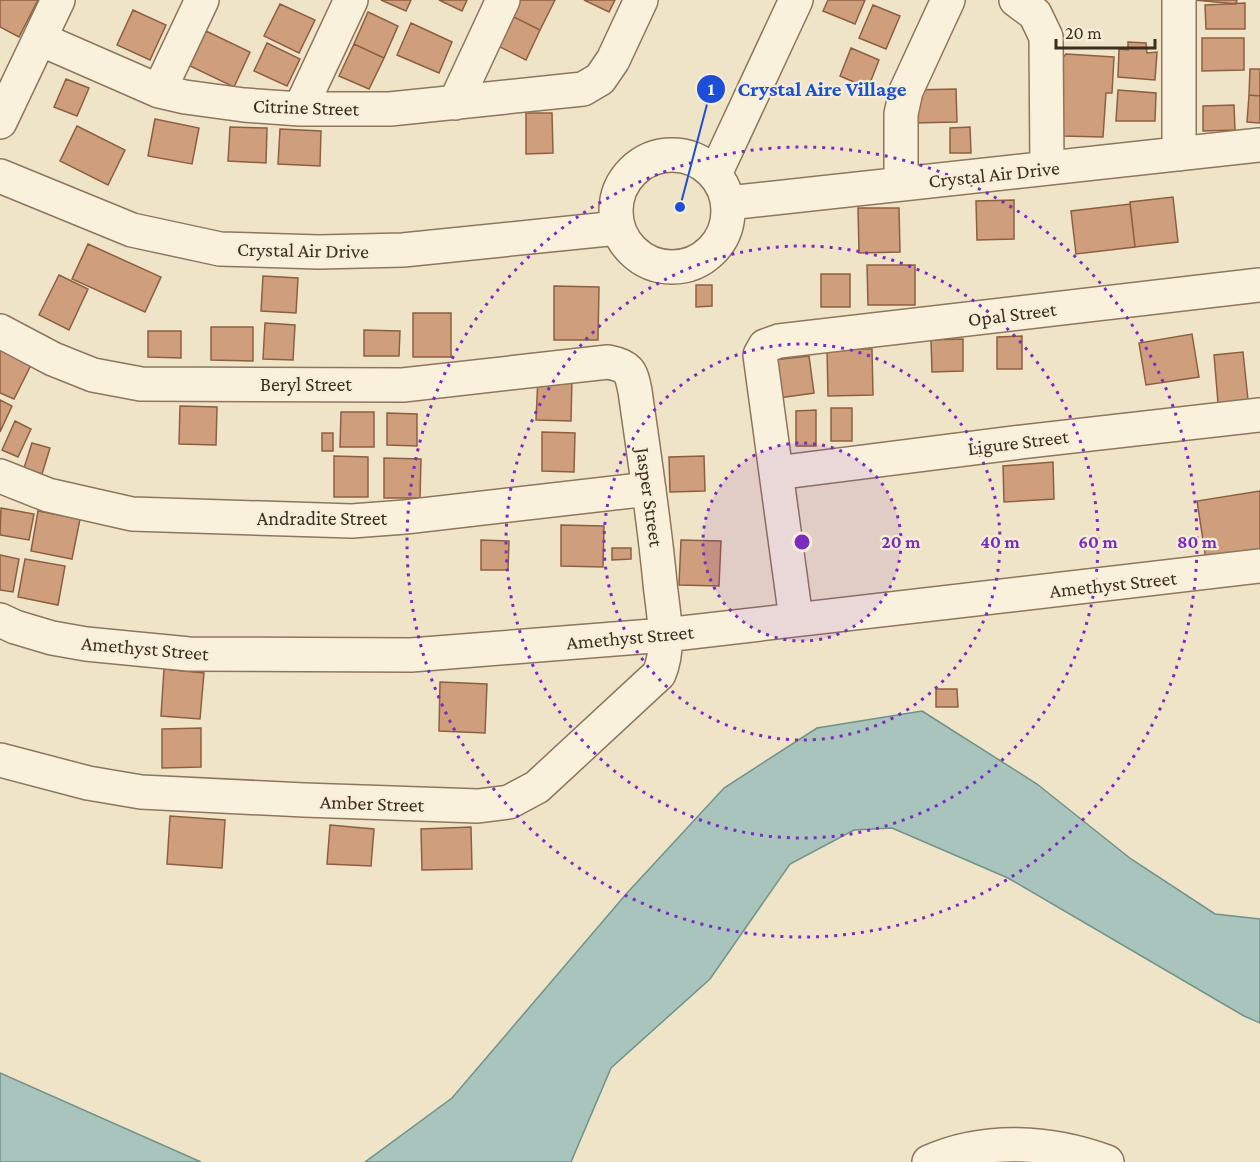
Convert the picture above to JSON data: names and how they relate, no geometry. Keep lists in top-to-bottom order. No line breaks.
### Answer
{"streets":{"street":["Citrine Street","Crystal Air Drive","Opal Street","Beryl Street","Ligure Street","Jasper Street","Andradite Street","Amethyst Street","Amber Street"]},"crossings":[["Opal Street","Ligure Street"],["Beryl Street","Jasper Street"],["Jasper Street","Andradite Street"],["Jasper Street","Amethyst Street"],["Jasper Street","Amber Street"],["Amethyst Street","Amber Street"]],"places":["Crystal Aire Village"],"scale_bar":"20 m","rings":["20 m","40 m","60 m","80 m"]}
